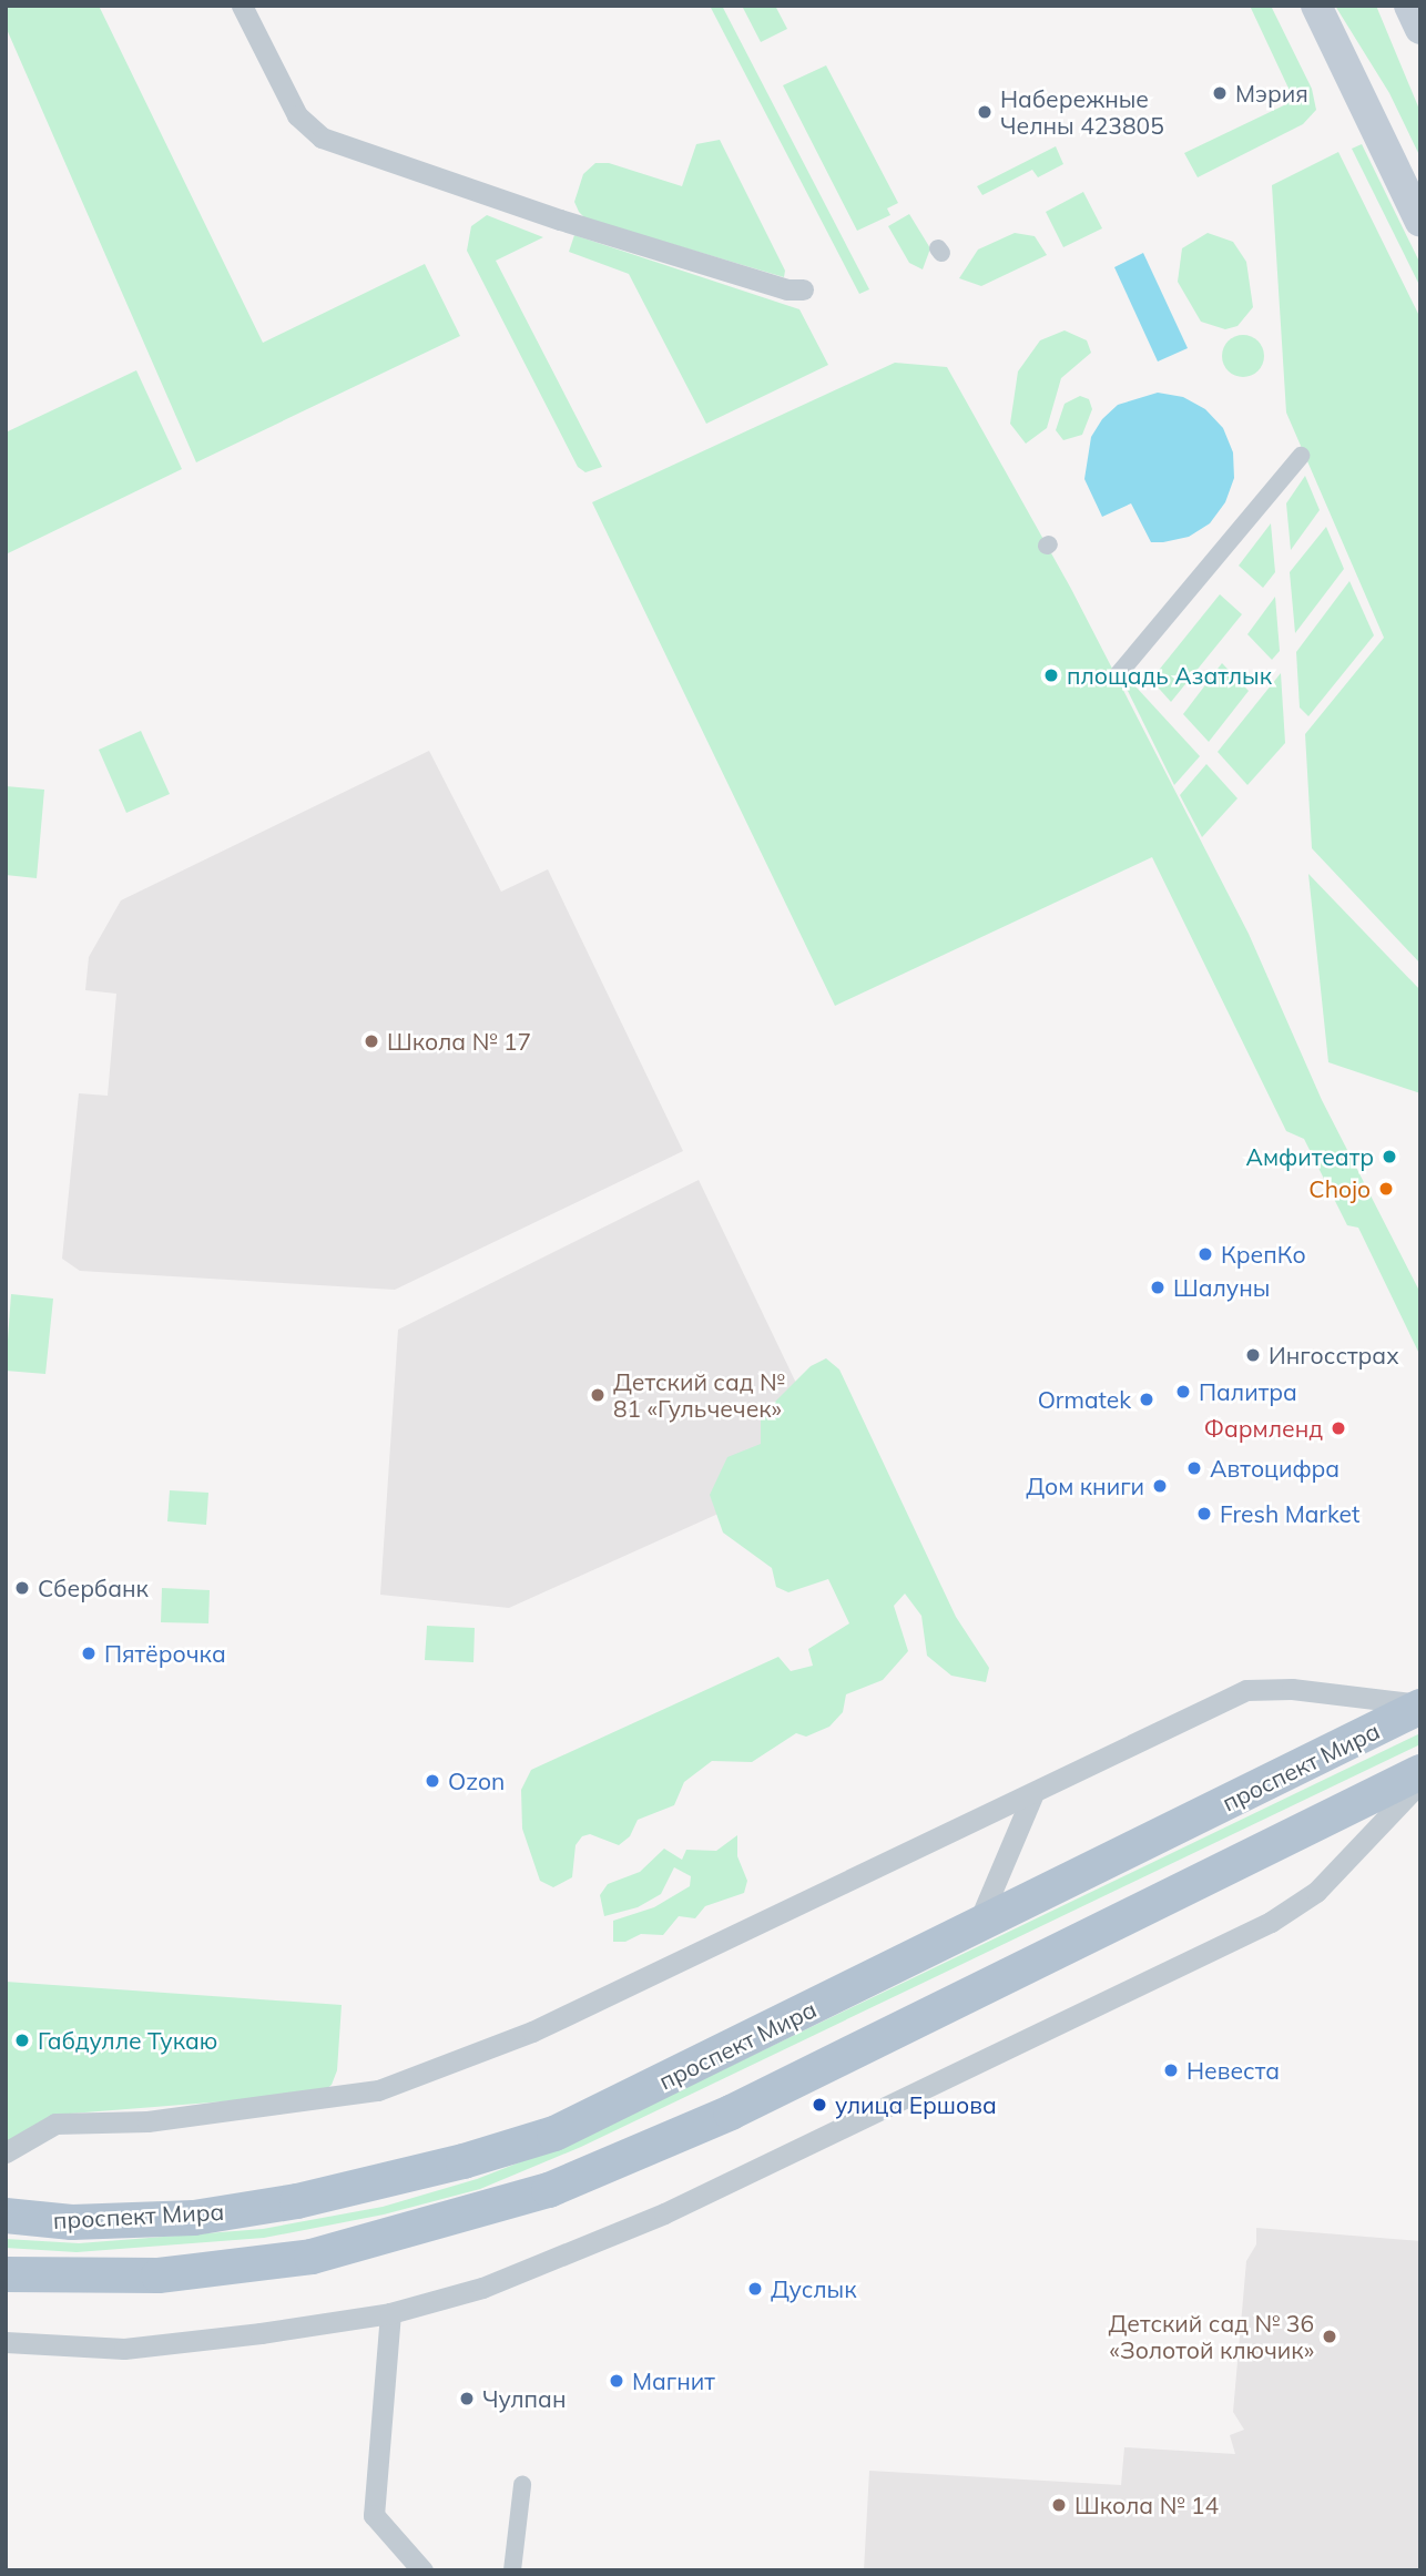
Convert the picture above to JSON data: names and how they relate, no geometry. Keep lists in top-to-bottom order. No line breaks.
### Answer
{"streets":{"main road":["проспект Мира"]},"places":["Мэрия","Набережные Челны 423805","площадь Азатлык","Школа № 17","Амфитеатр","Chojo","КрепКо","Шалуны","Ингосстрах","Палитра","Детский сад № 81 «Гульчечек»","Ormatek","Фармленд","Автоцифра","Дом книги","Fresh Market","Сбербанк","Пятёрочка","Ozon","Габдулле Тукаю","Невеста","улица Ершова","Дуслык","Детский сад № 36 «Золотой ключик»","Магнит","Чулпан","Школа № 14"]}
